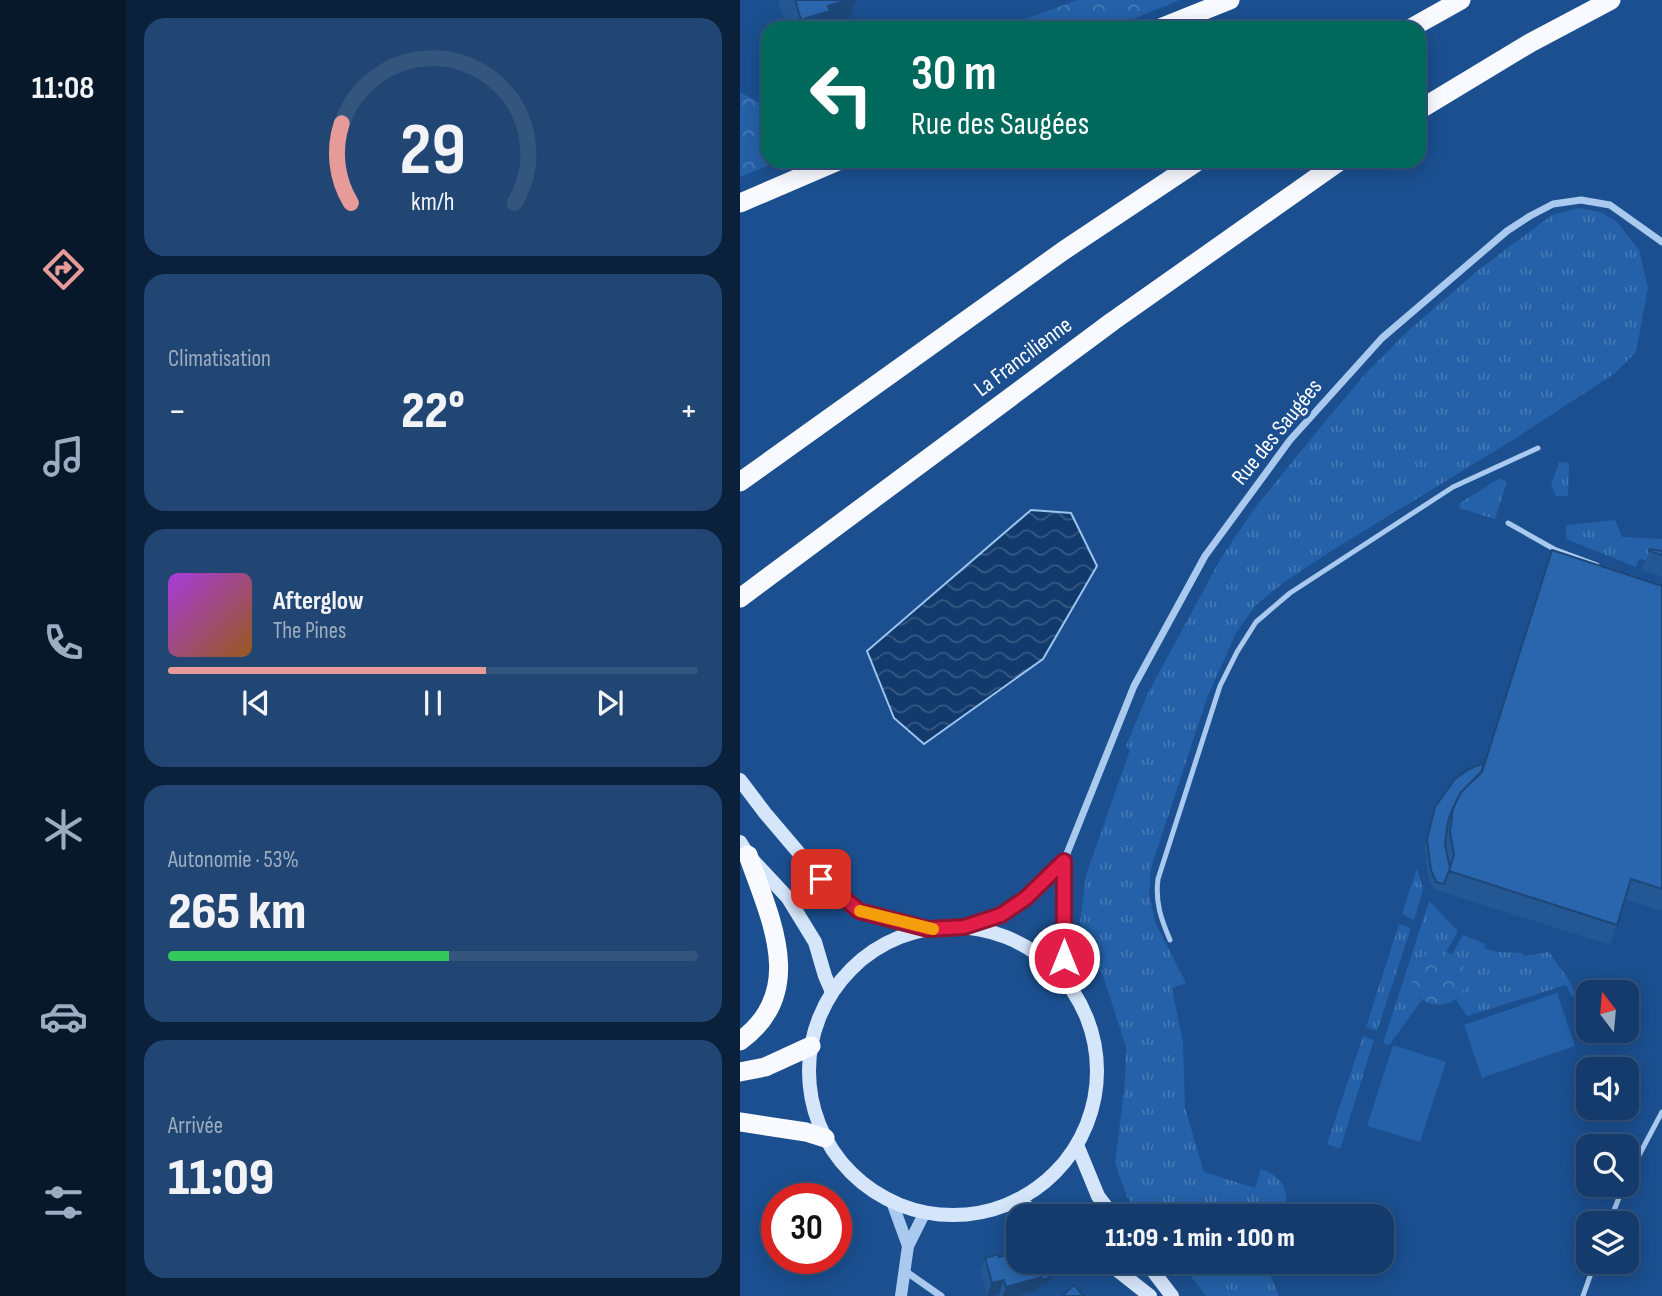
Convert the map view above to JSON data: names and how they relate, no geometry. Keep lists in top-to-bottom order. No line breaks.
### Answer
{"streets":{"highway":["La Francilienne"],"street":["Rue des Saugées"]},"north":"top","page":{"tabs":"11:08","turn":["30 m","Rue des Saugées"],"tile":["Climatisation",["Autonomie · 53%","265 km"],["Arrivée","11:09"]],"heat":["−","22°","+"],"song":["Afterglow","The Pines"],"limit":"30","trip":"11:09 · 1 min · 100 m","gauge":["29","km/h"]}}
